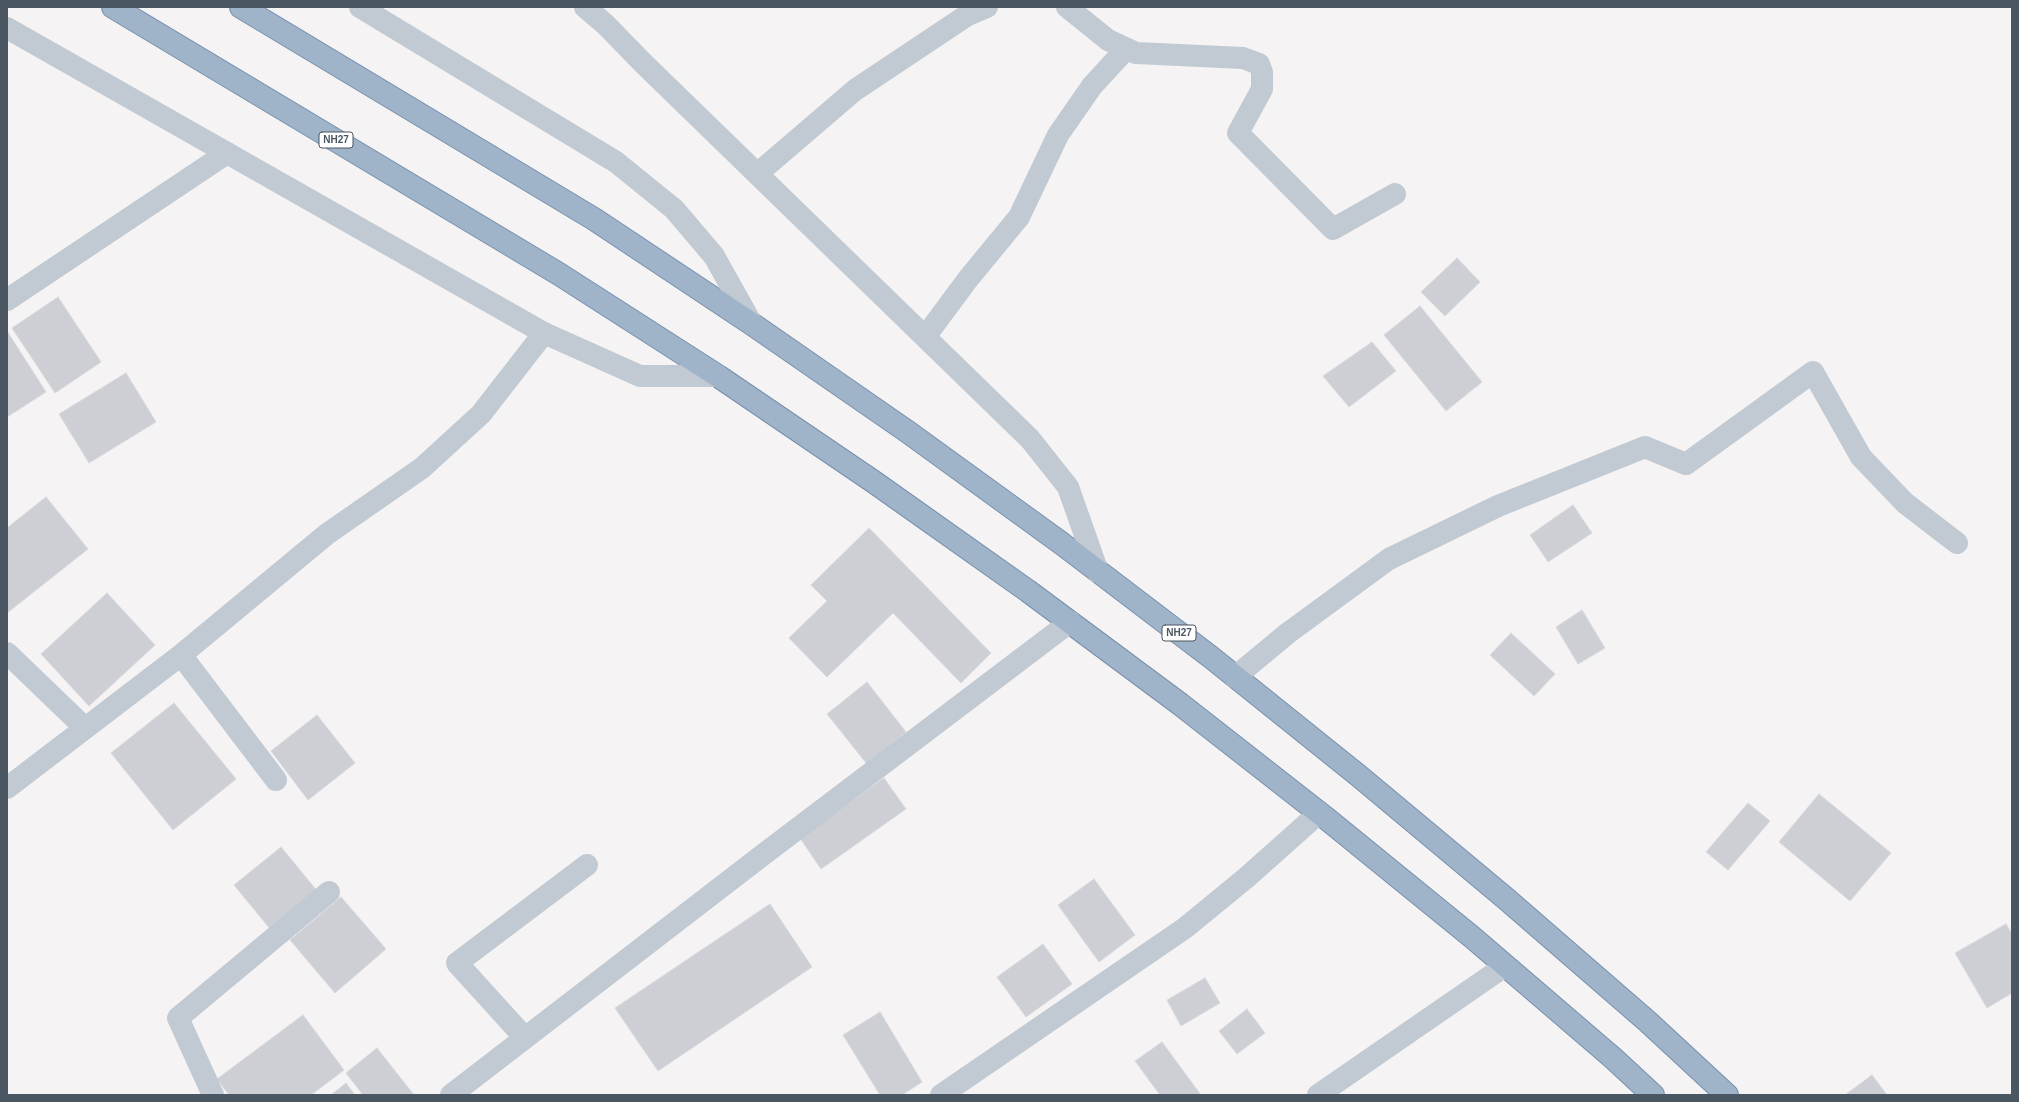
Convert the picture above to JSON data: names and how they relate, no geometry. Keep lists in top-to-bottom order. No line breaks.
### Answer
{"streets":{"highway":["NH27"]}}
